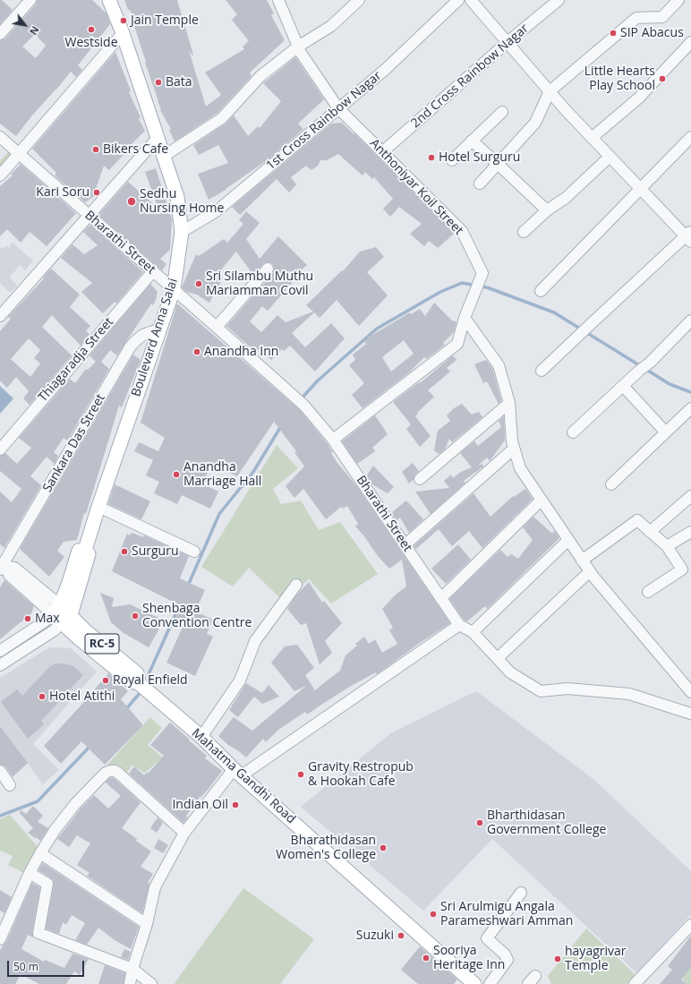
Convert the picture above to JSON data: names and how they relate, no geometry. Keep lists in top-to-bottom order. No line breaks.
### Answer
{"streets":{"main road":["Boulevard Anna Salai","RC-5","Mahatma Gandhi Road"],"street":["2nd Cross Rainbow Nagar","1st Cross Rainbow Nagar","Anthoniyar Koil Street","Bharathi Street","Thiagaradja Street","Sankara Das Street"]},"crossings":[["2nd Cross Rainbow Nagar","Anthoniyar Koil Street"],["1st Cross Rainbow Nagar","Anthoniyar Koil Street"],["1st Cross Rainbow Nagar","Boulevard Anna Salai"],["Anthoniyar Koil Street","Bharathi Street"],["Bharathi Street","Boulevard Anna Salai"],["Bharathi Street","Thiagaradja Street"],["Boulevard Anna Salai","Sankara Das Street"],["Boulevard Anna Salai","Mahatma Gandhi Road"],["Sankara Das Street","Mahatma Gandhi Road"]],"places":["Jain Temple","Westside","SIP Abacus","Little Hearts Play School","Bata","Bikers Cafe","Hotel Surguru","Kari Soru","Sedhu Nursing Home","Sri Silambu Muthu Mariamman Covil","Anandha Inn","Anandha Marriage Hall","Surguru","Shenbaga Convention Centre","Max","Royal Enfield","Hotel Atithi","Gravity Restropub & Hookah Cafe","Indian Oil","Bharthidasan Government College","Bharathidasan Women's College","Sri Arulmigu Angala Parameshwari Amman","Suzuki","Sooriya Heritage Inn","hayagrivar Temple"],"scale_bar":"50 m","north":"bottom right"}
